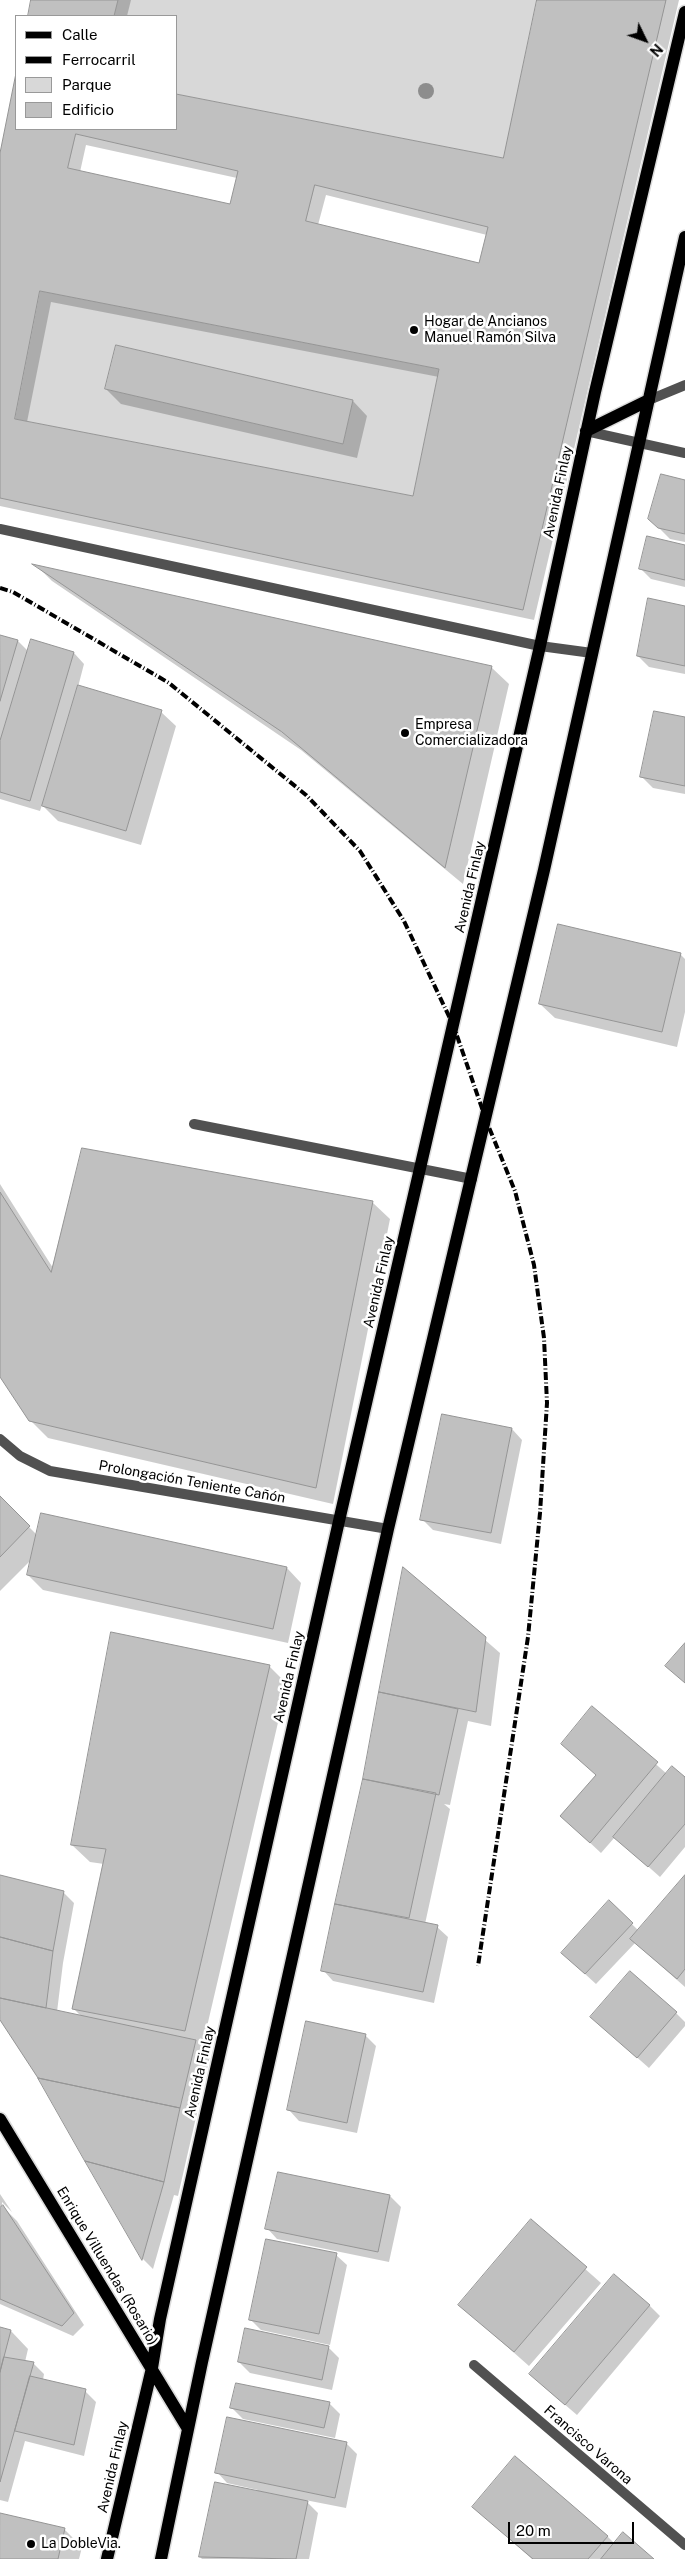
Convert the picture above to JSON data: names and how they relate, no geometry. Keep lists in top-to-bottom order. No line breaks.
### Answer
{"streets":{"main road":["Avenida Finlay","Enrique Villuendas (Rosario)"],"street":["Prolongación Teniente Cañón","Francisco Varona"]},"crossings":[["Avenida Finlay","Prolongación Teniente Cañón"],["Avenida Finlay","Enrique Villuendas (Rosario)"]],"places":["Hogar de Ancianos Manuel Ramón Silva","Empresa Comercializadora","La DobleVia."],"legend":["Calle","Ferrocarril","Parque","Edificio"],"scale_bar":"20 m","north":"bottom right"}
